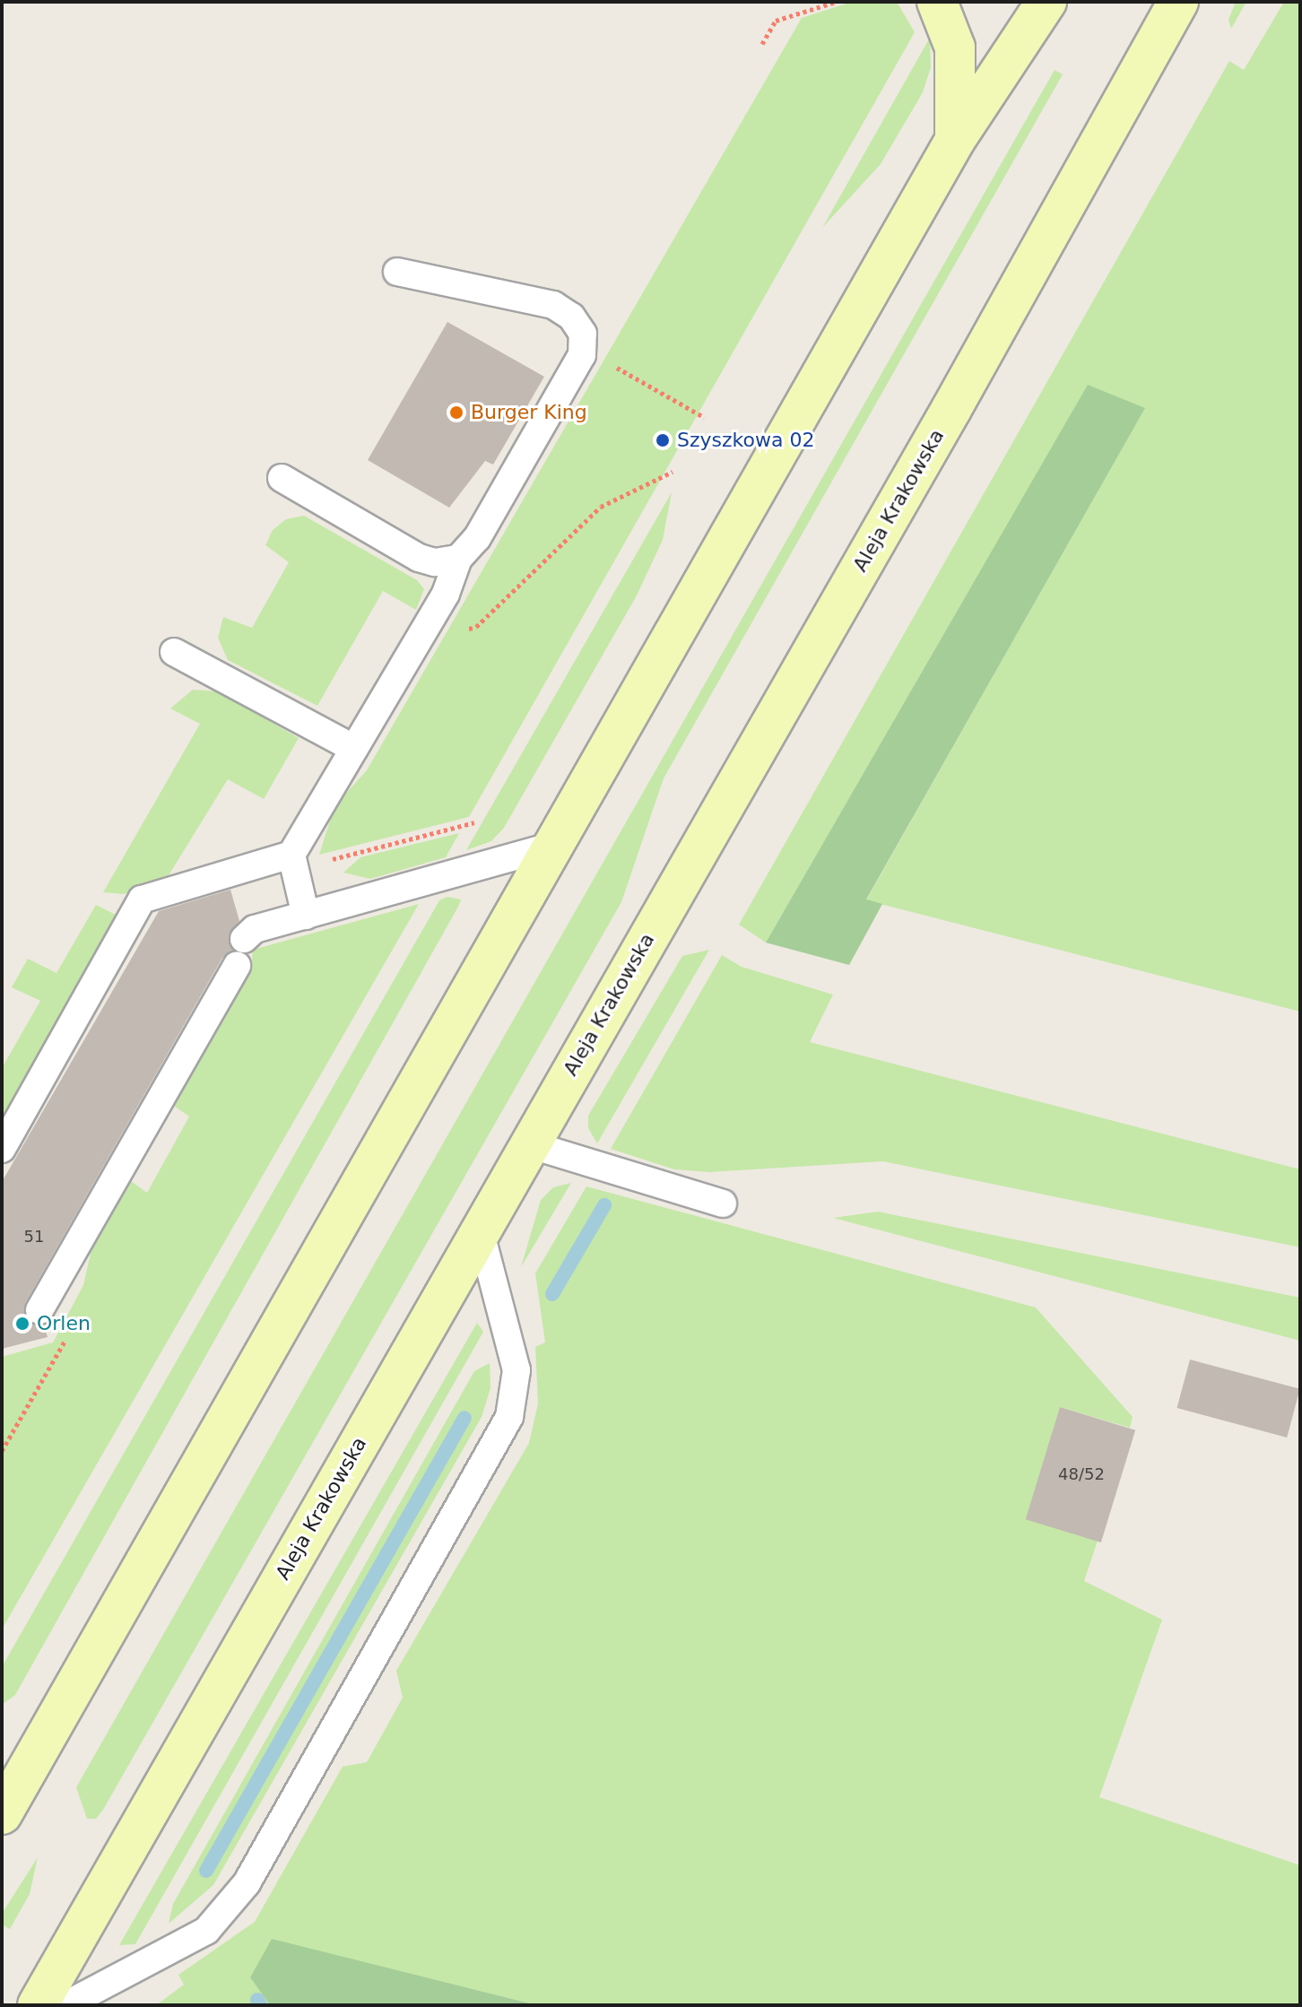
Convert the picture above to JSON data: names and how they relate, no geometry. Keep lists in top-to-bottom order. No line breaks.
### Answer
{"streets":{"main road":["Aleja Krakowska"]},"places":["Burger King","Szyszkowa 02","Orlen"],"house_numbers":["51","48/52"]}
